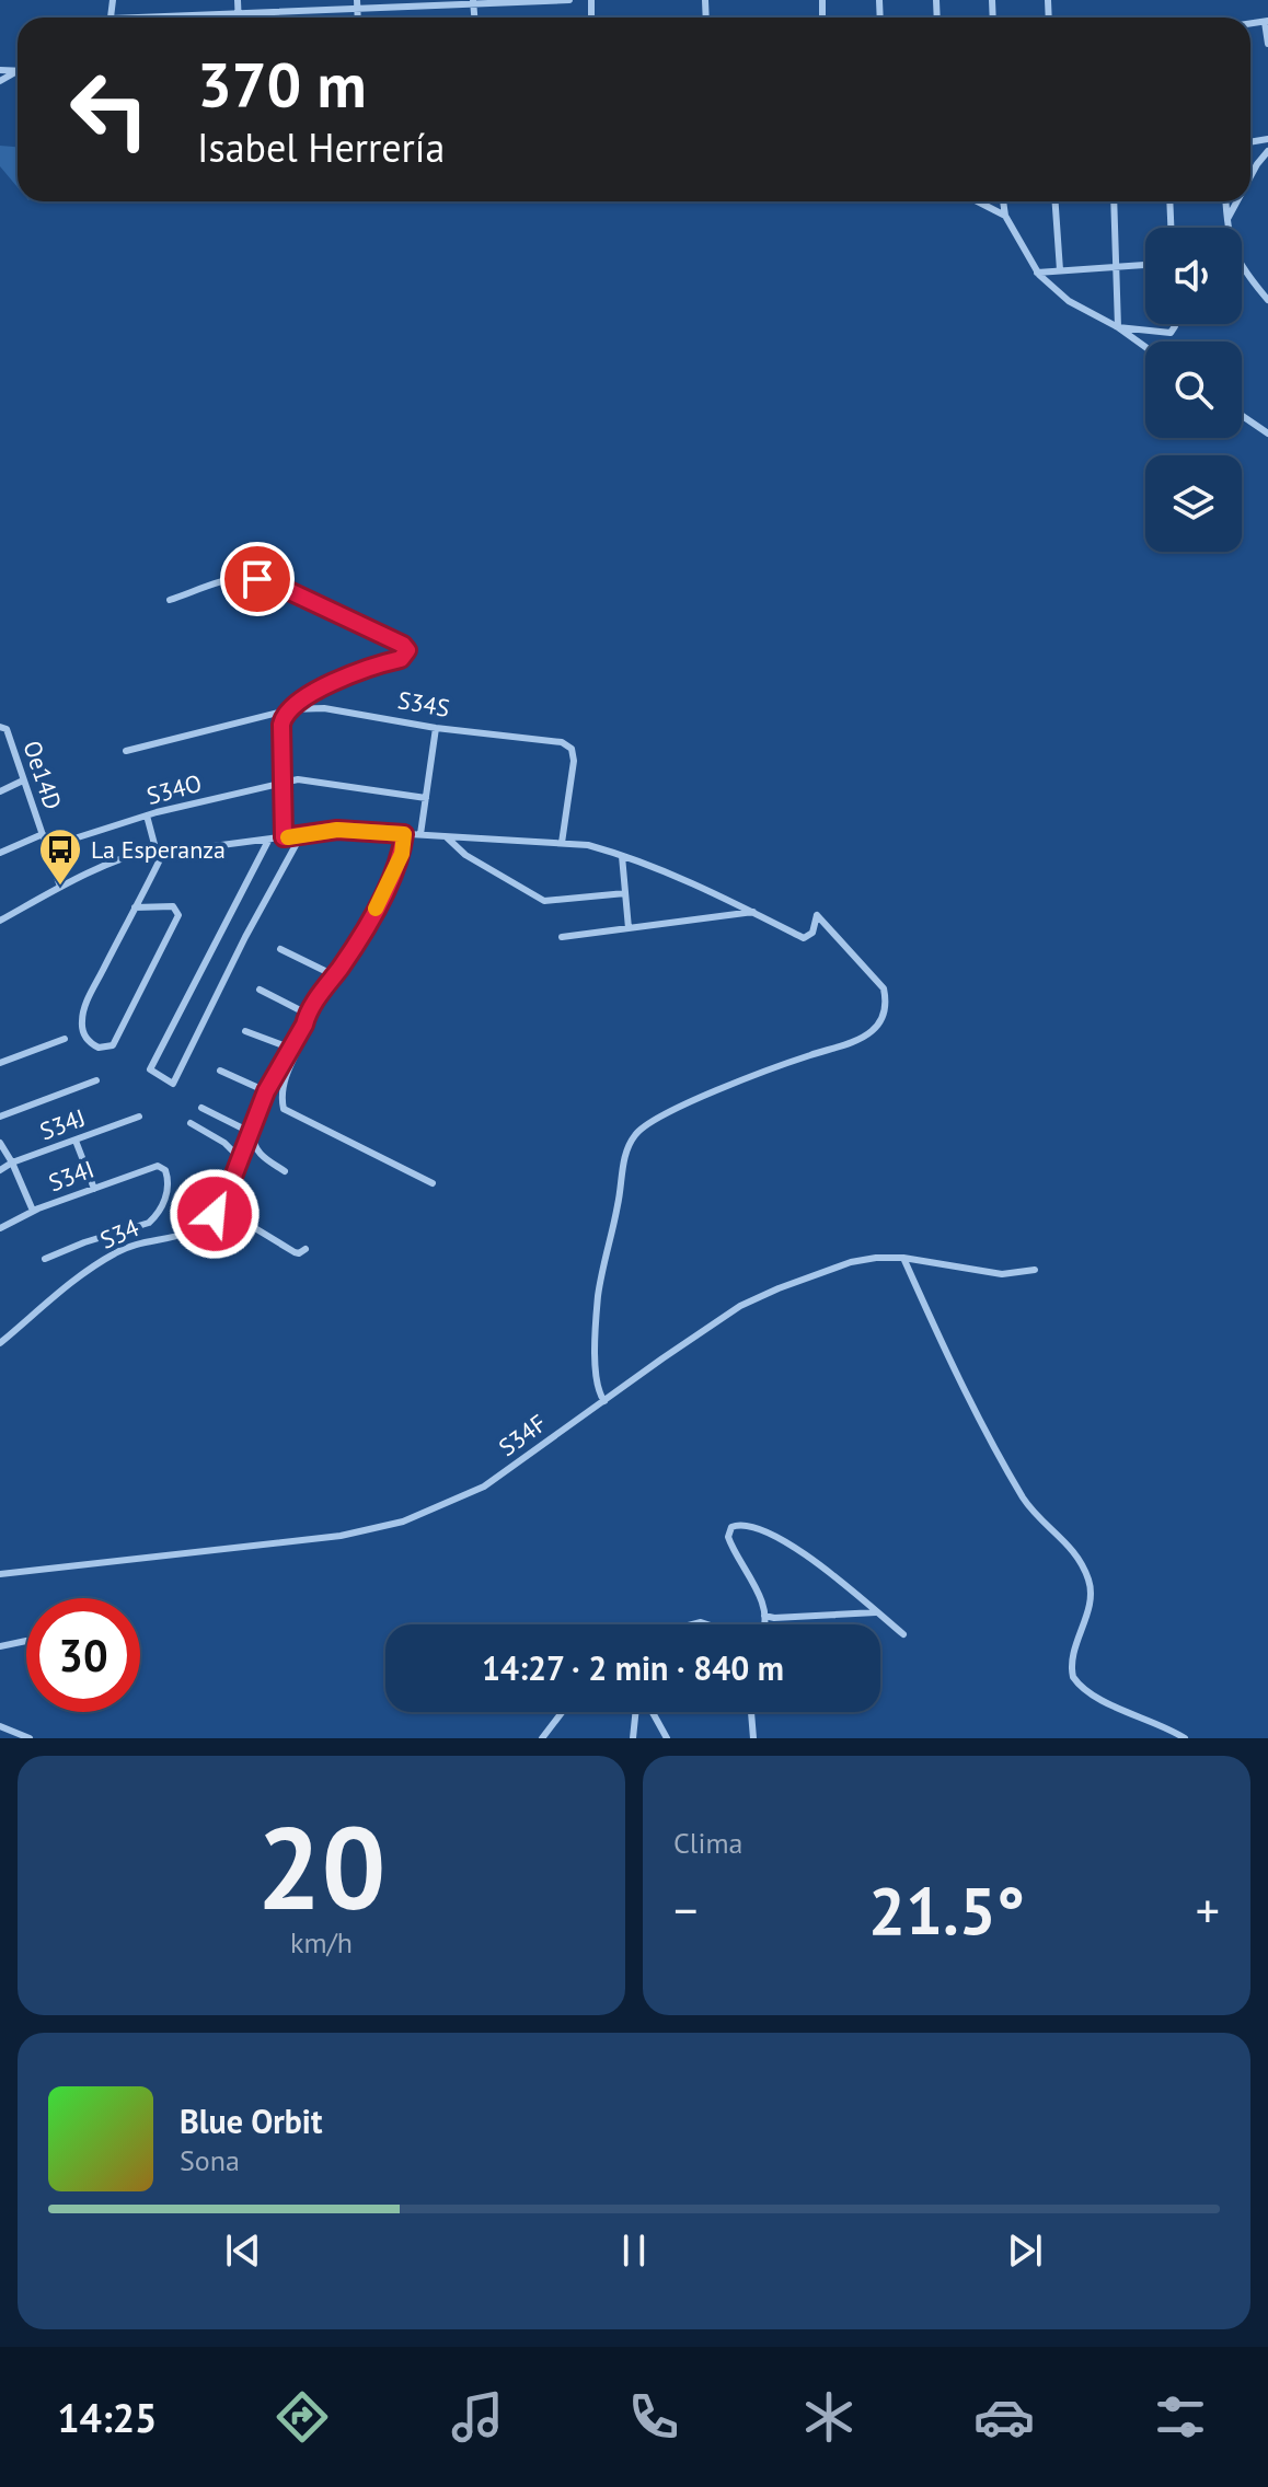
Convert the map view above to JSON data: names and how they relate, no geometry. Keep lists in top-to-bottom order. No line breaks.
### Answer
{"streets":{"street":["S34S","Oe14D","S34O","S34J","S34I","S34","S34F"]},"places":{"bus stop":["La Esperanza"]},"page":{"turn":["370 m","Isabel Herrería"],"limit":"30","trip":"14:27 · 2 min · 840 m","tile":[["20","km/h"],"Clima"],"heat":["−","21.5°","+"],"song":["Blue Orbit","Sona"],"tabs":"14:25"}}
